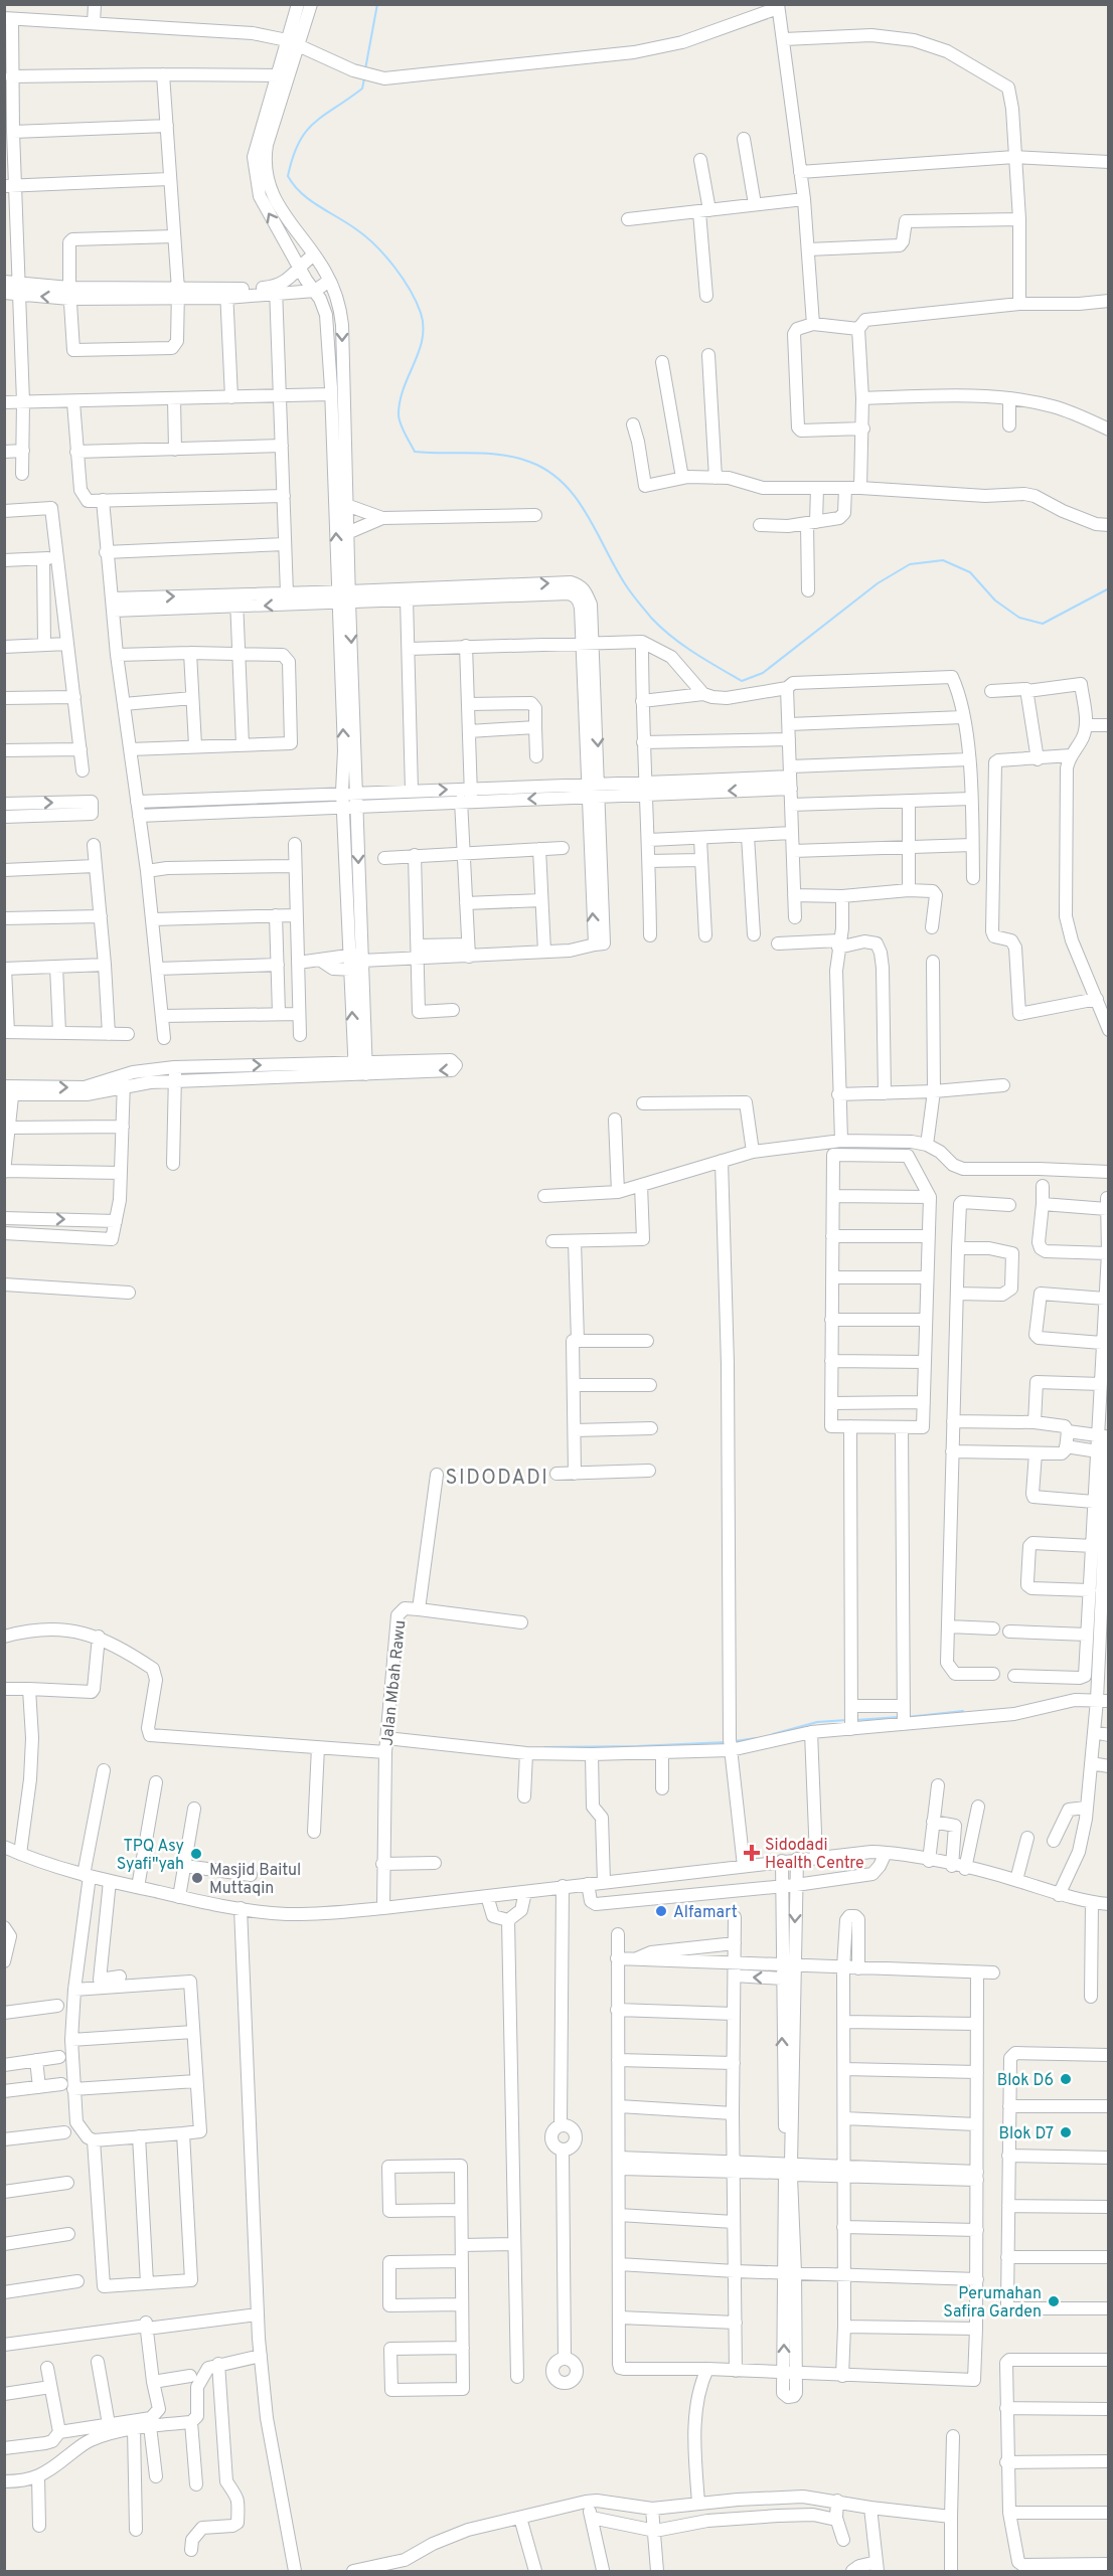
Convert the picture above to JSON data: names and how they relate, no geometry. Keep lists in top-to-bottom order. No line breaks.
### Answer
{"streets":{"street":["Jalan Mbah Rawu"]},"districts":["SIDODADI"],"places":{"health":["Sidodadi Health Centre"],"other":["TPQ Asy Syafi\"yah","Masjid Baitul Muttaqin","Alfamart","Blok D6","Blok D7","Perumahan Safira Garden"]}}
